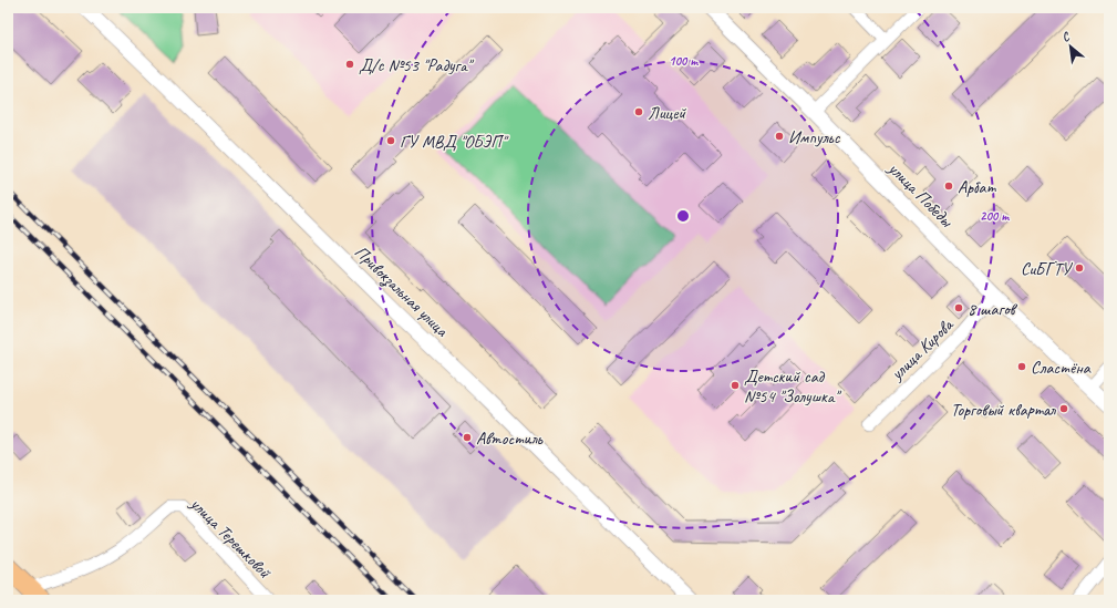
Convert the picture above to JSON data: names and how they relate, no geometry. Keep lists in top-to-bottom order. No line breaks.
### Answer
{"streets":{"street":["улица Победы","Привокзальная улица","улица Кирова","улица Терешковой"]},"crossings":[["улица Победы","улица Кирова"]],"places":["Д/с №53 \"Радуга\"","Лицей","Импульс","ГУ МВД \"ОБЭП\"","Арбат","СиБГТУ","8 шагов","Сластёна","Детский сад №54 \"Золушка\"","Торговый квартал","Автостиль"],"north":"top left","rings":["100 m","200 m"]}
